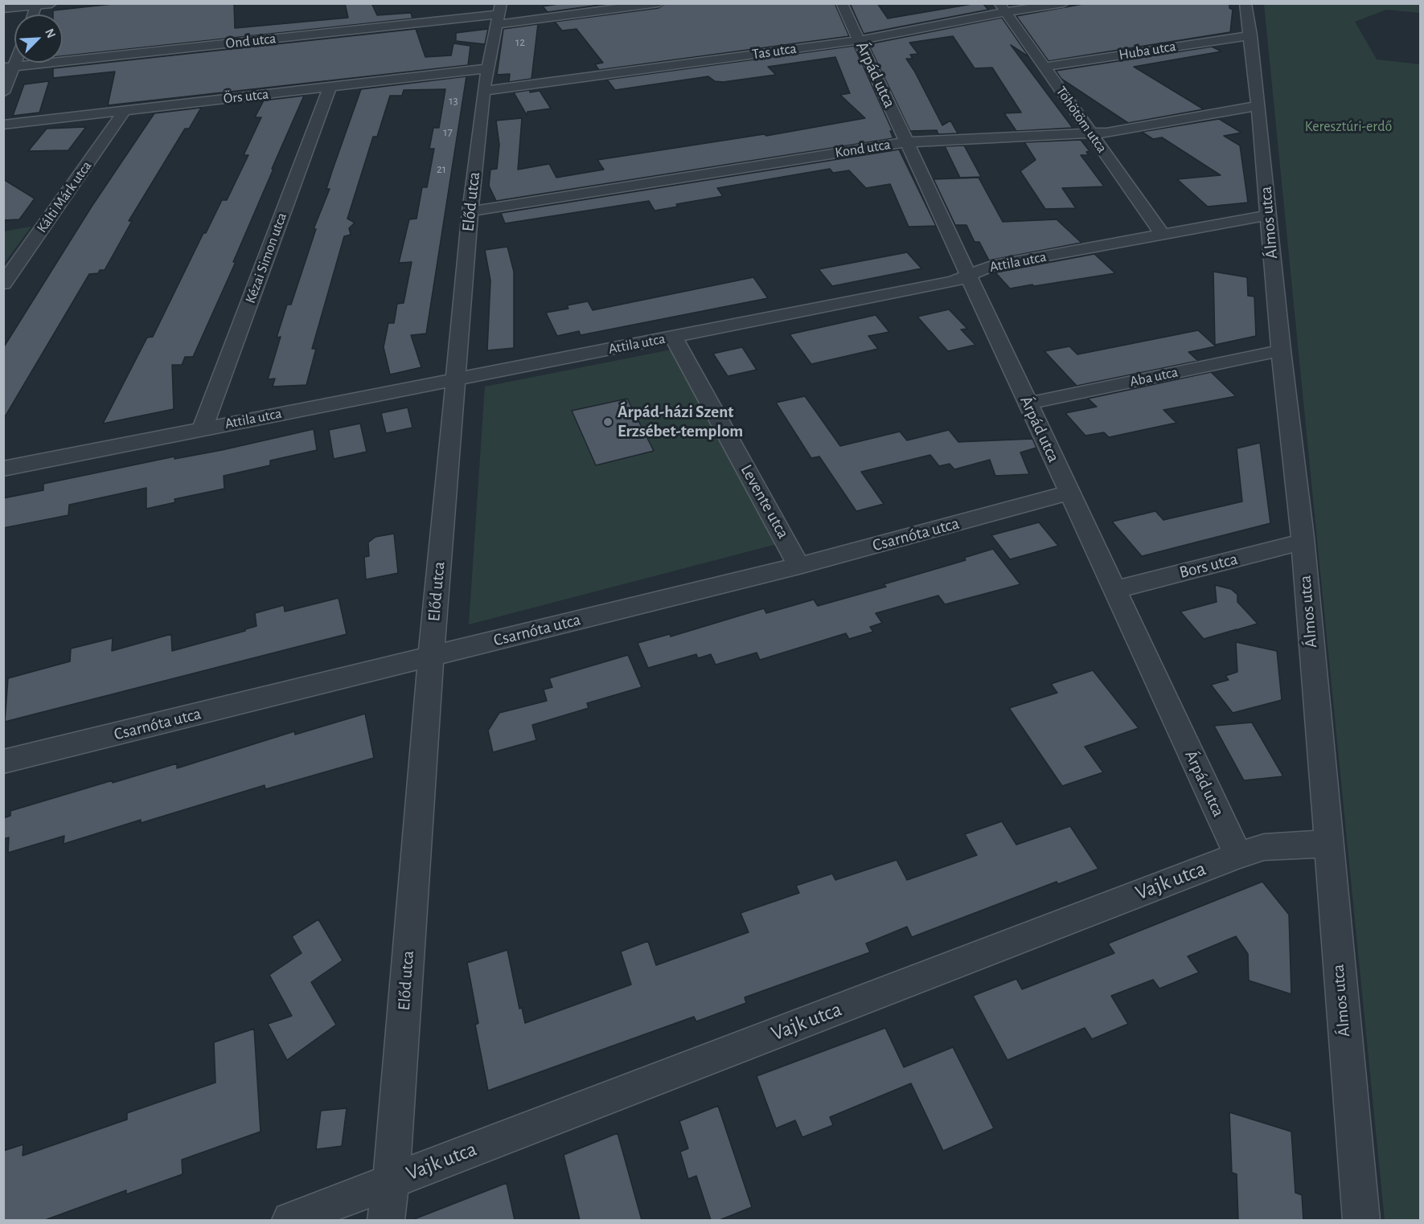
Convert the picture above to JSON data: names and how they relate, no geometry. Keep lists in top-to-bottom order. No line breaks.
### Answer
{"streets":{"street":["Ond utca","Huba utca","Tas utca","Árpád utca","Örs utca","Töhötöm utca","Kond utca","Kálti Márk utca","Előd utca","Álmos utca","Kézai Simon utca","Attila utca","Aba utca","Levente utca","Csarnóta utca","Bors utca","Vajk utca"]},"crossings":[["Ond utca","Előd utca"],["Huba utca","Töhötöm utca"],["Huba utca","Álmos utca"],["Tas utca","Árpád utca"],["Tas utca","Töhötöm utca"],["Tas utca","Előd utca"],["Árpád utca","Kond utca"],["Árpád utca","Attila utca"],["Árpád utca","Aba utca"],["Árpád utca","Csarnóta utca"],["Árpád utca","Bors utca"],["Árpád utca","Vajk utca"],["Örs utca","Kálti Márk utca"],["Örs utca","Előd utca"],["Örs utca","Kézai Simon utca"],["Töhötöm utca","Kond utca"],["Töhötöm utca","Attila utca"],["Kond utca","Előd utca"],["Kond utca","Álmos utca"],["Előd utca","Attila utca"],["Előd utca","Csarnóta utca"],["Előd utca","Vajk utca"],["Álmos utca","Attila utca"],["Álmos utca","Aba utca"],["Álmos utca","Bors utca"],["Álmos utca","Vajk utca"],["Kézai Simon utca","Attila utca"],["Attila utca","Levente utca"],["Levente utca","Csarnóta utca"]],"parks":["Keresztúri-erdő"],"places":["Árpád-házi Szent Erzsébet-templom"],"house_numbers":["12","13","17","21"],"north":"top right"}
